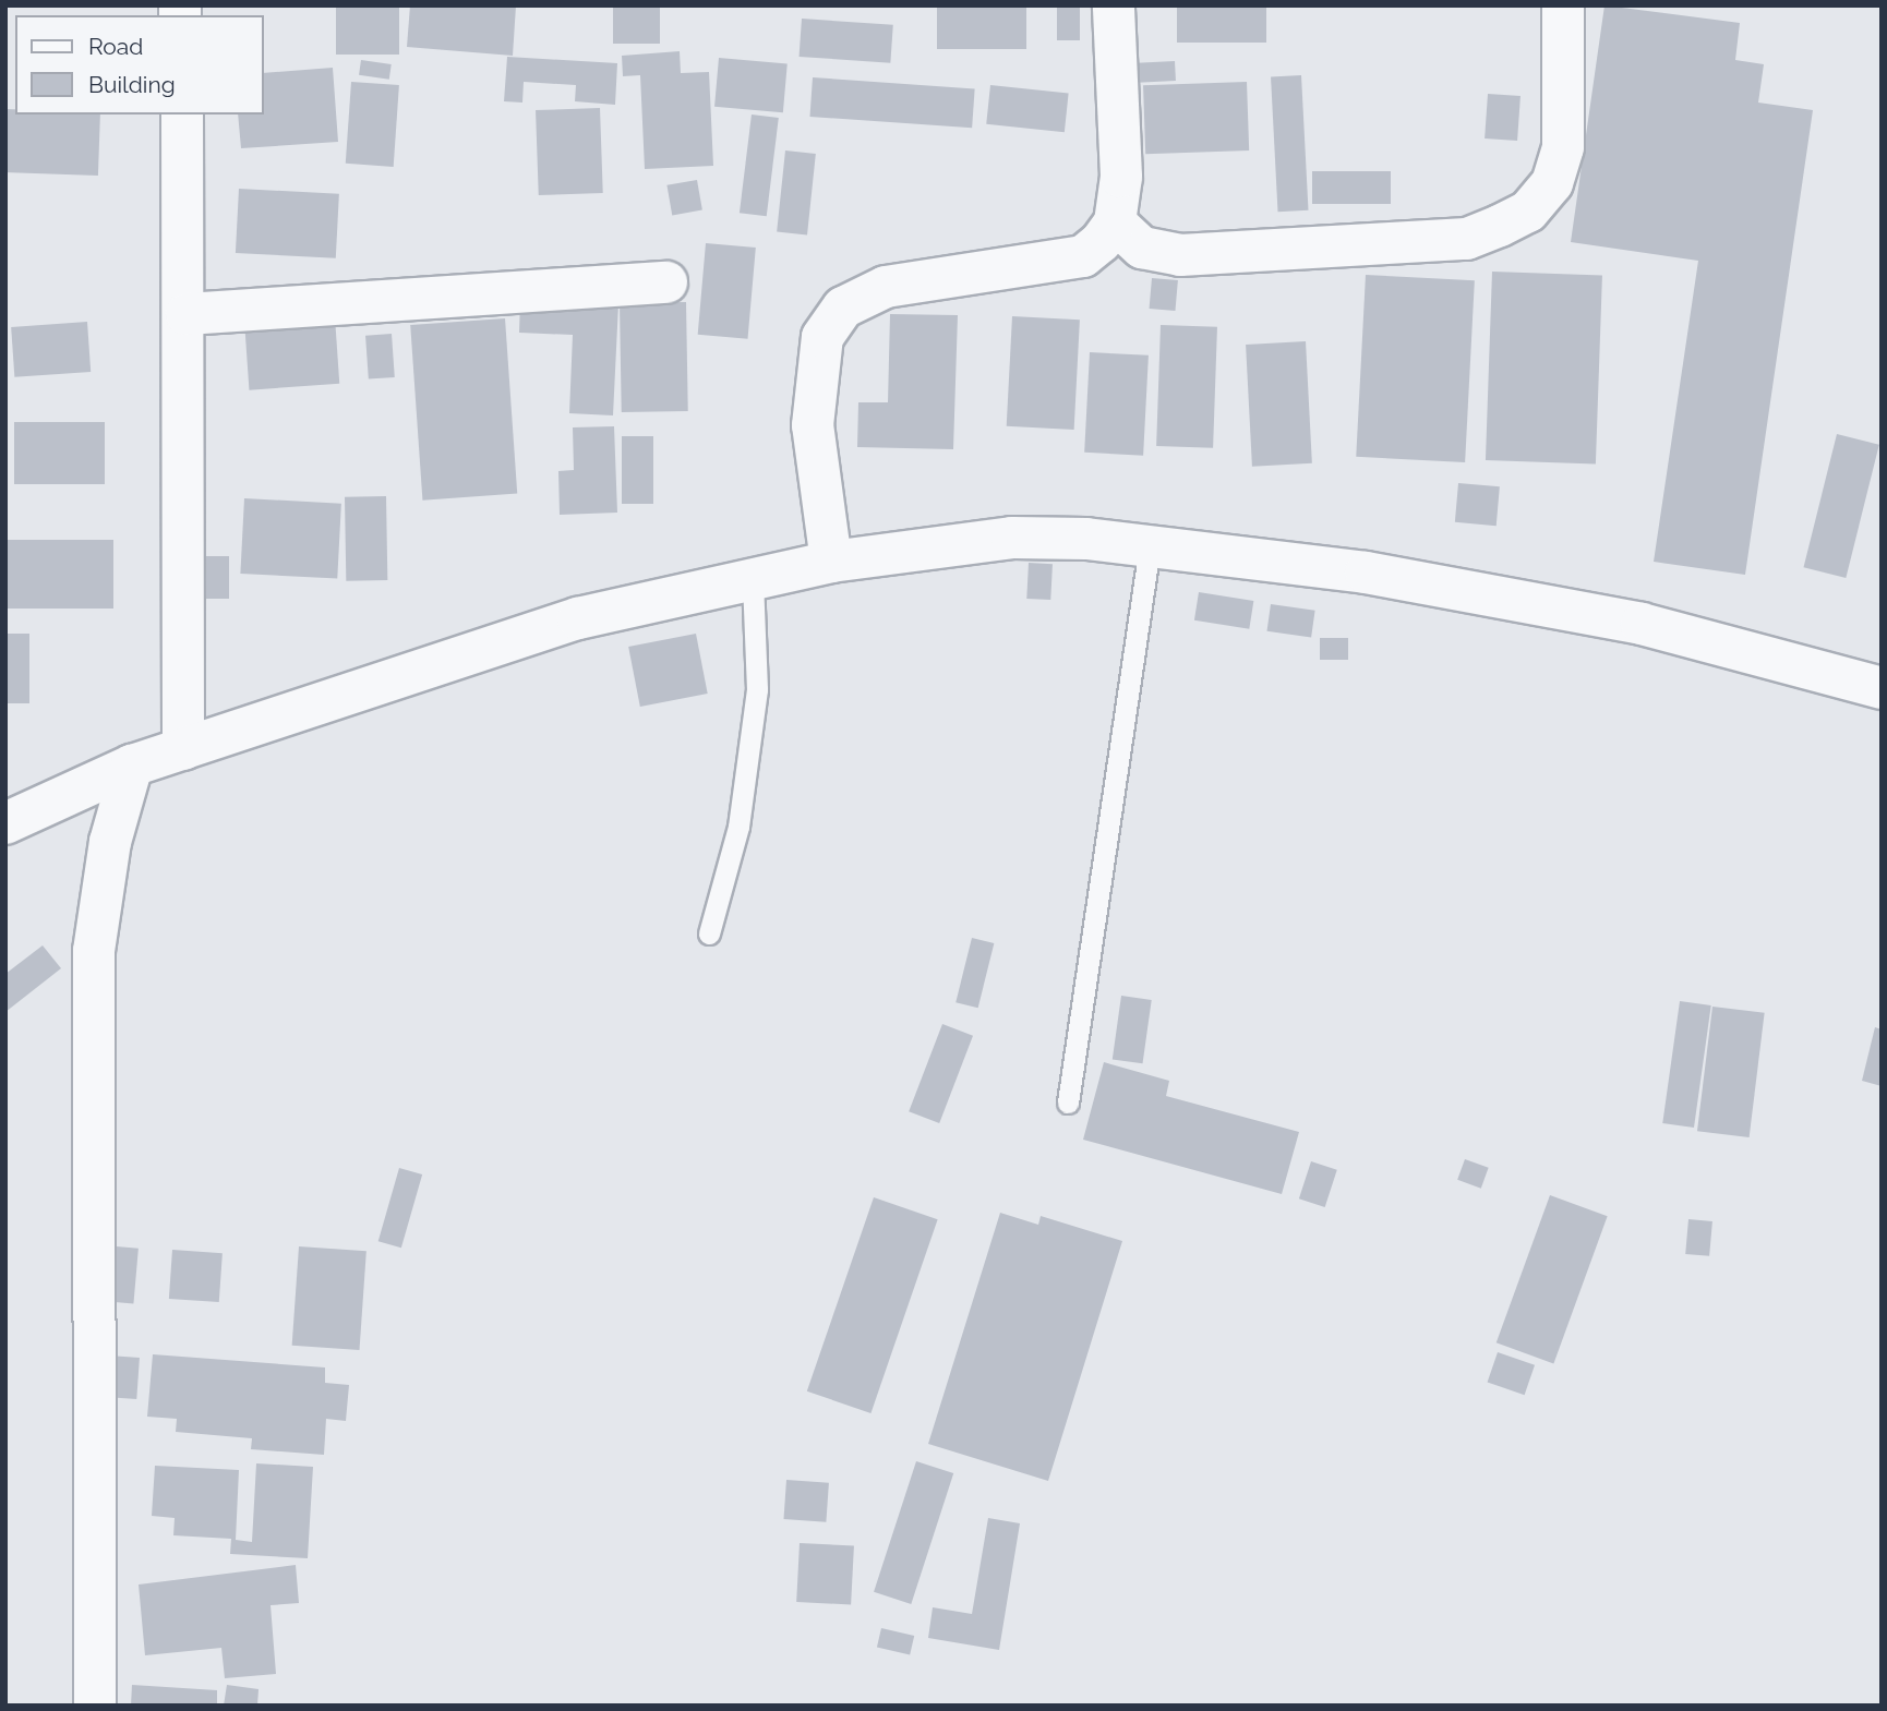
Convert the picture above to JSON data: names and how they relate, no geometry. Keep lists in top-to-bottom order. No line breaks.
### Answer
{"legend":["Road","Building"]}
